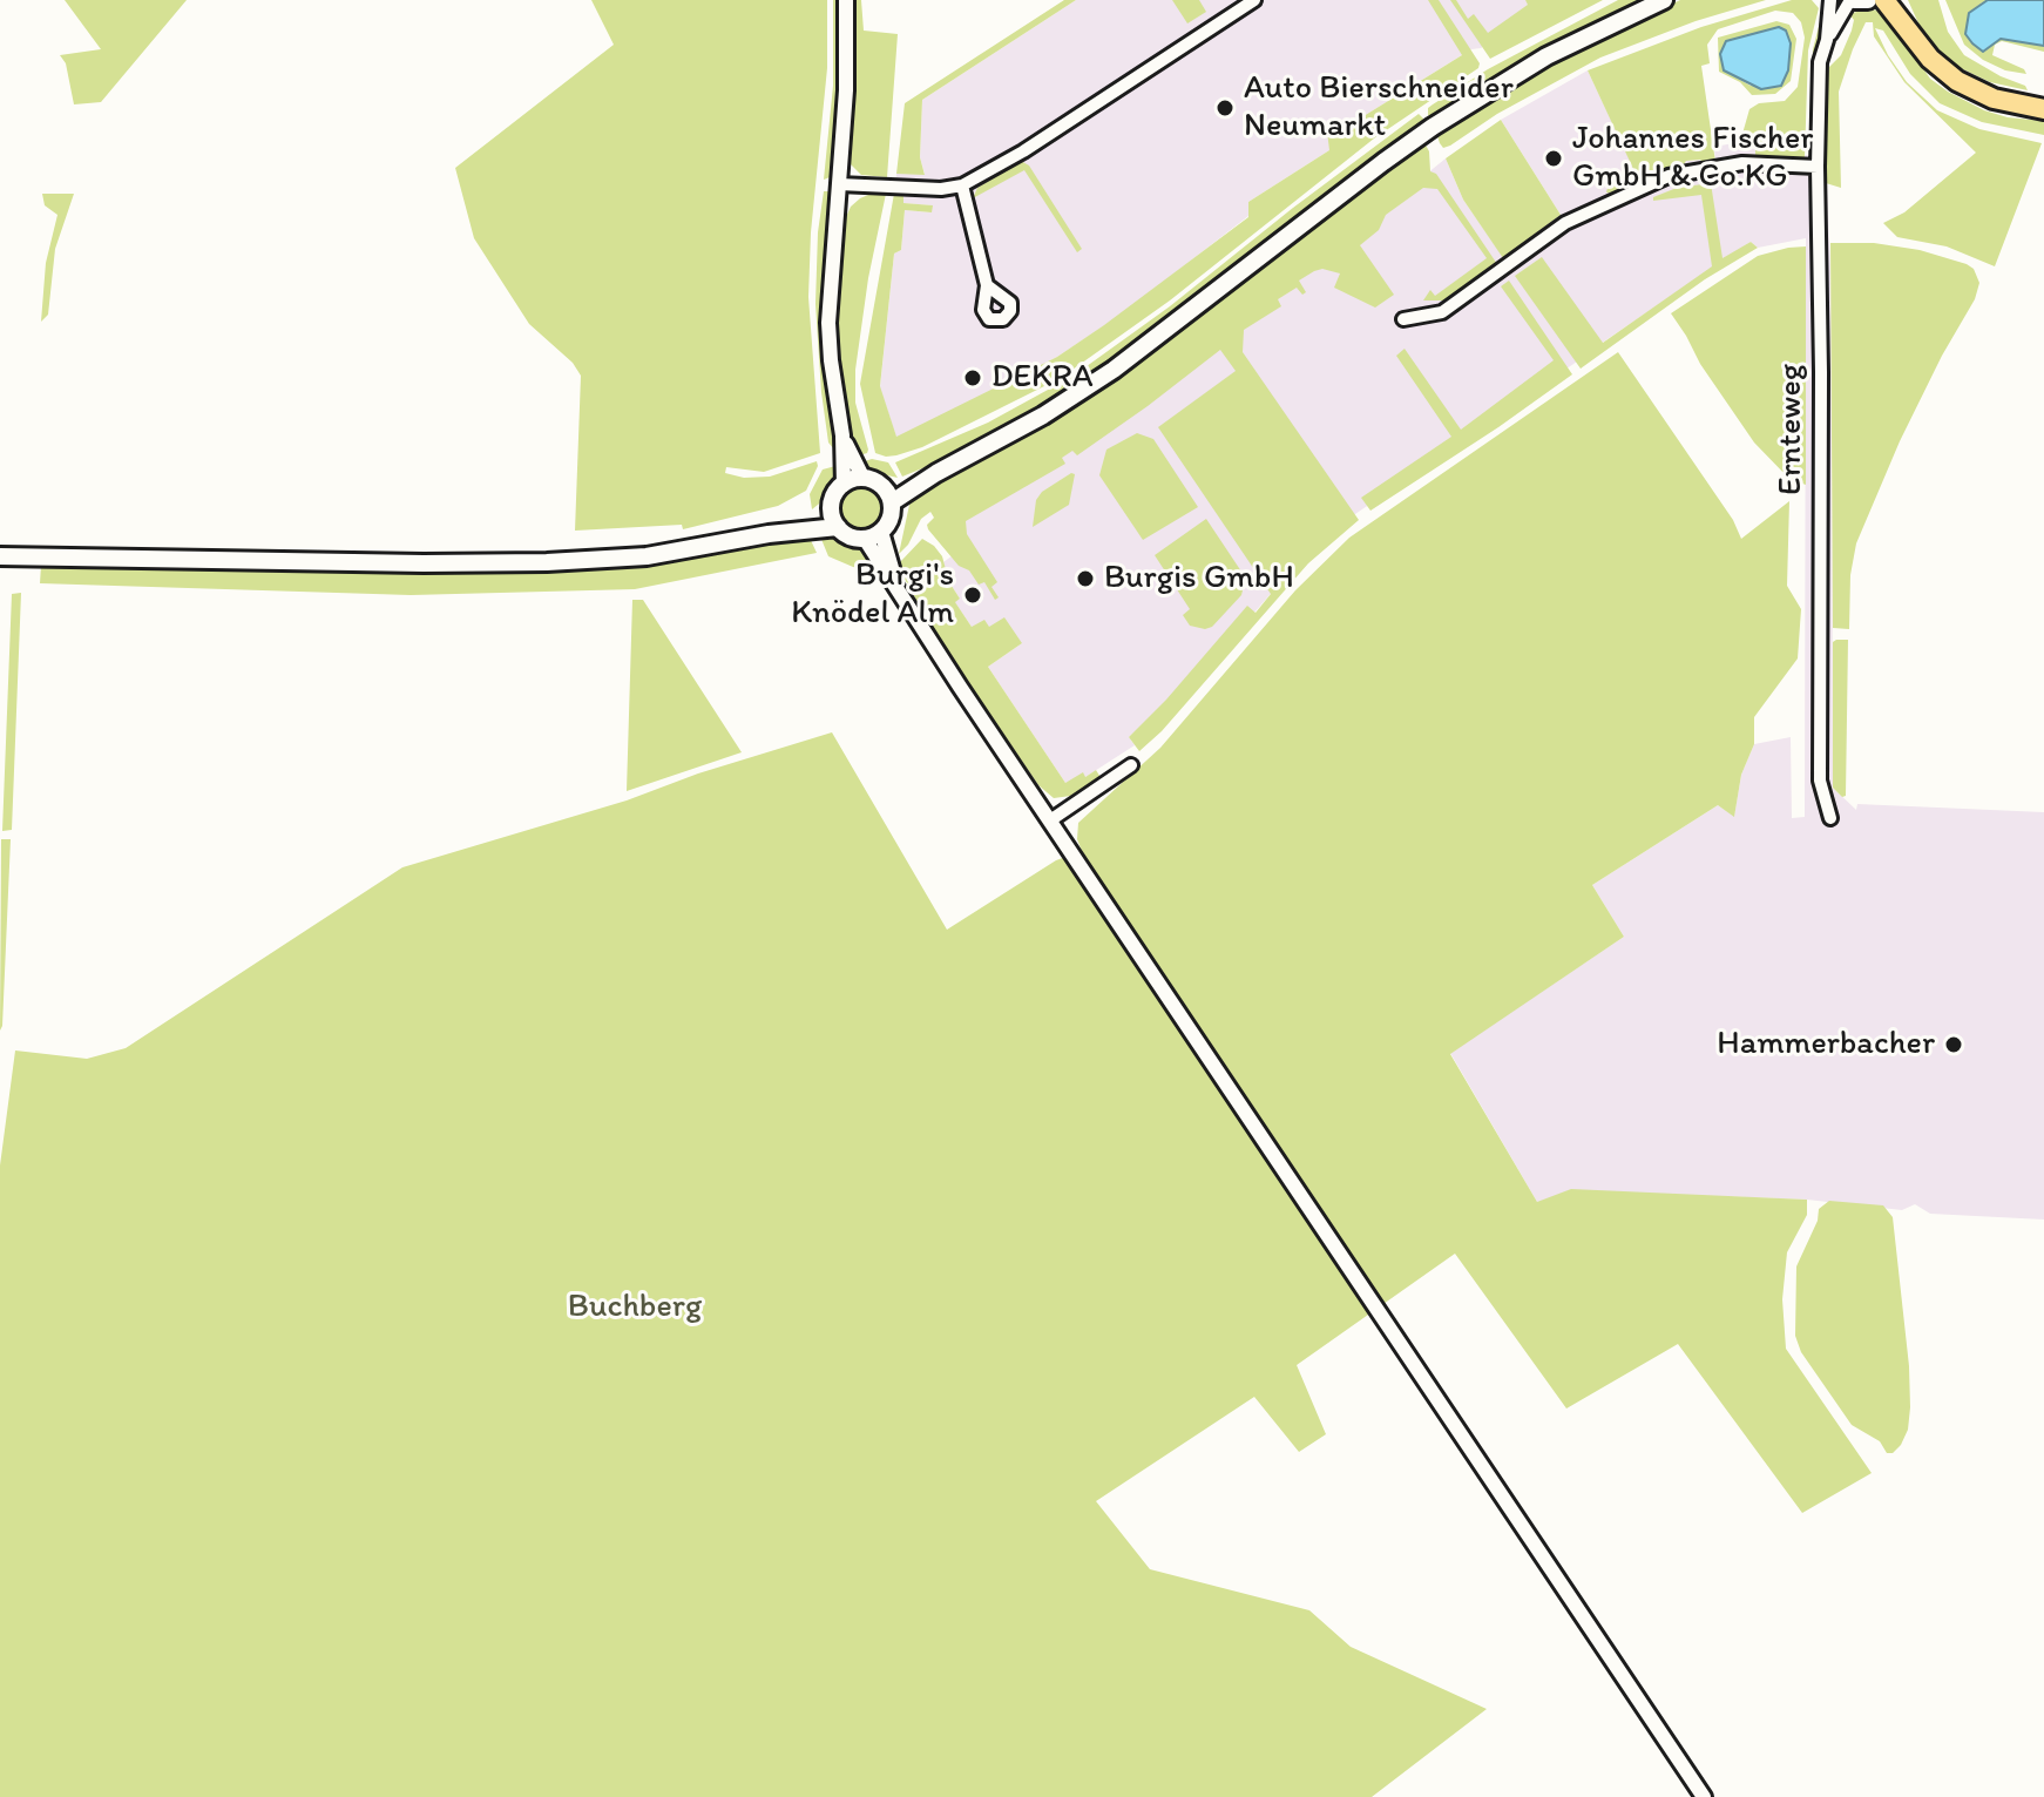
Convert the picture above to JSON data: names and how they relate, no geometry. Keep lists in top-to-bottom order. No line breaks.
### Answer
{"streets":{"street":["Ernteweg"]},"parks":["Buchberg"],"places":["Auto Bierschneider Neumarkt","Johannes Fischer GmbH & Co.KG","DEKRA","Burgis GmbH","Burgi's Knödel Alm","Hammerbacher"]}
